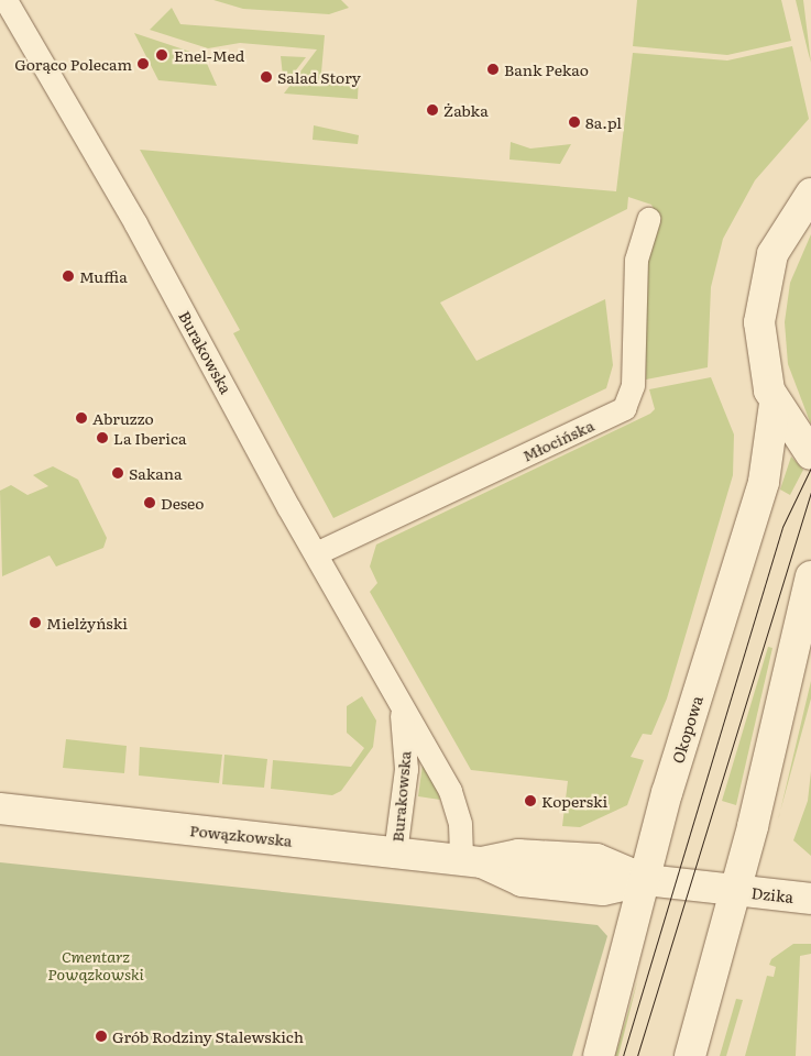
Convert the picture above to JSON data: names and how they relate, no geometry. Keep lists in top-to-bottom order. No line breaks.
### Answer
{"streets":{"main road":["Okopowa","Powązkowska","Dzika"],"street":["Burakowska","Młocińska"]},"crossings":[["Burakowska","Młocińska"],["Burakowska","Powązkowska"],["Okopowa","Powązkowska"],["Powązkowska","Dzika"]],"parks":["Cmentarz Powązkowski"],"places":["Enel-Med","Gorąco Polecam","Bank Pekao","Salad Story","Żabka","8a.pl","Muffia","Abruzzo","La Iberica","Sakana","Deseo","Mielżyński","Koperski","Grób Rodziny Stalewskich"]}
